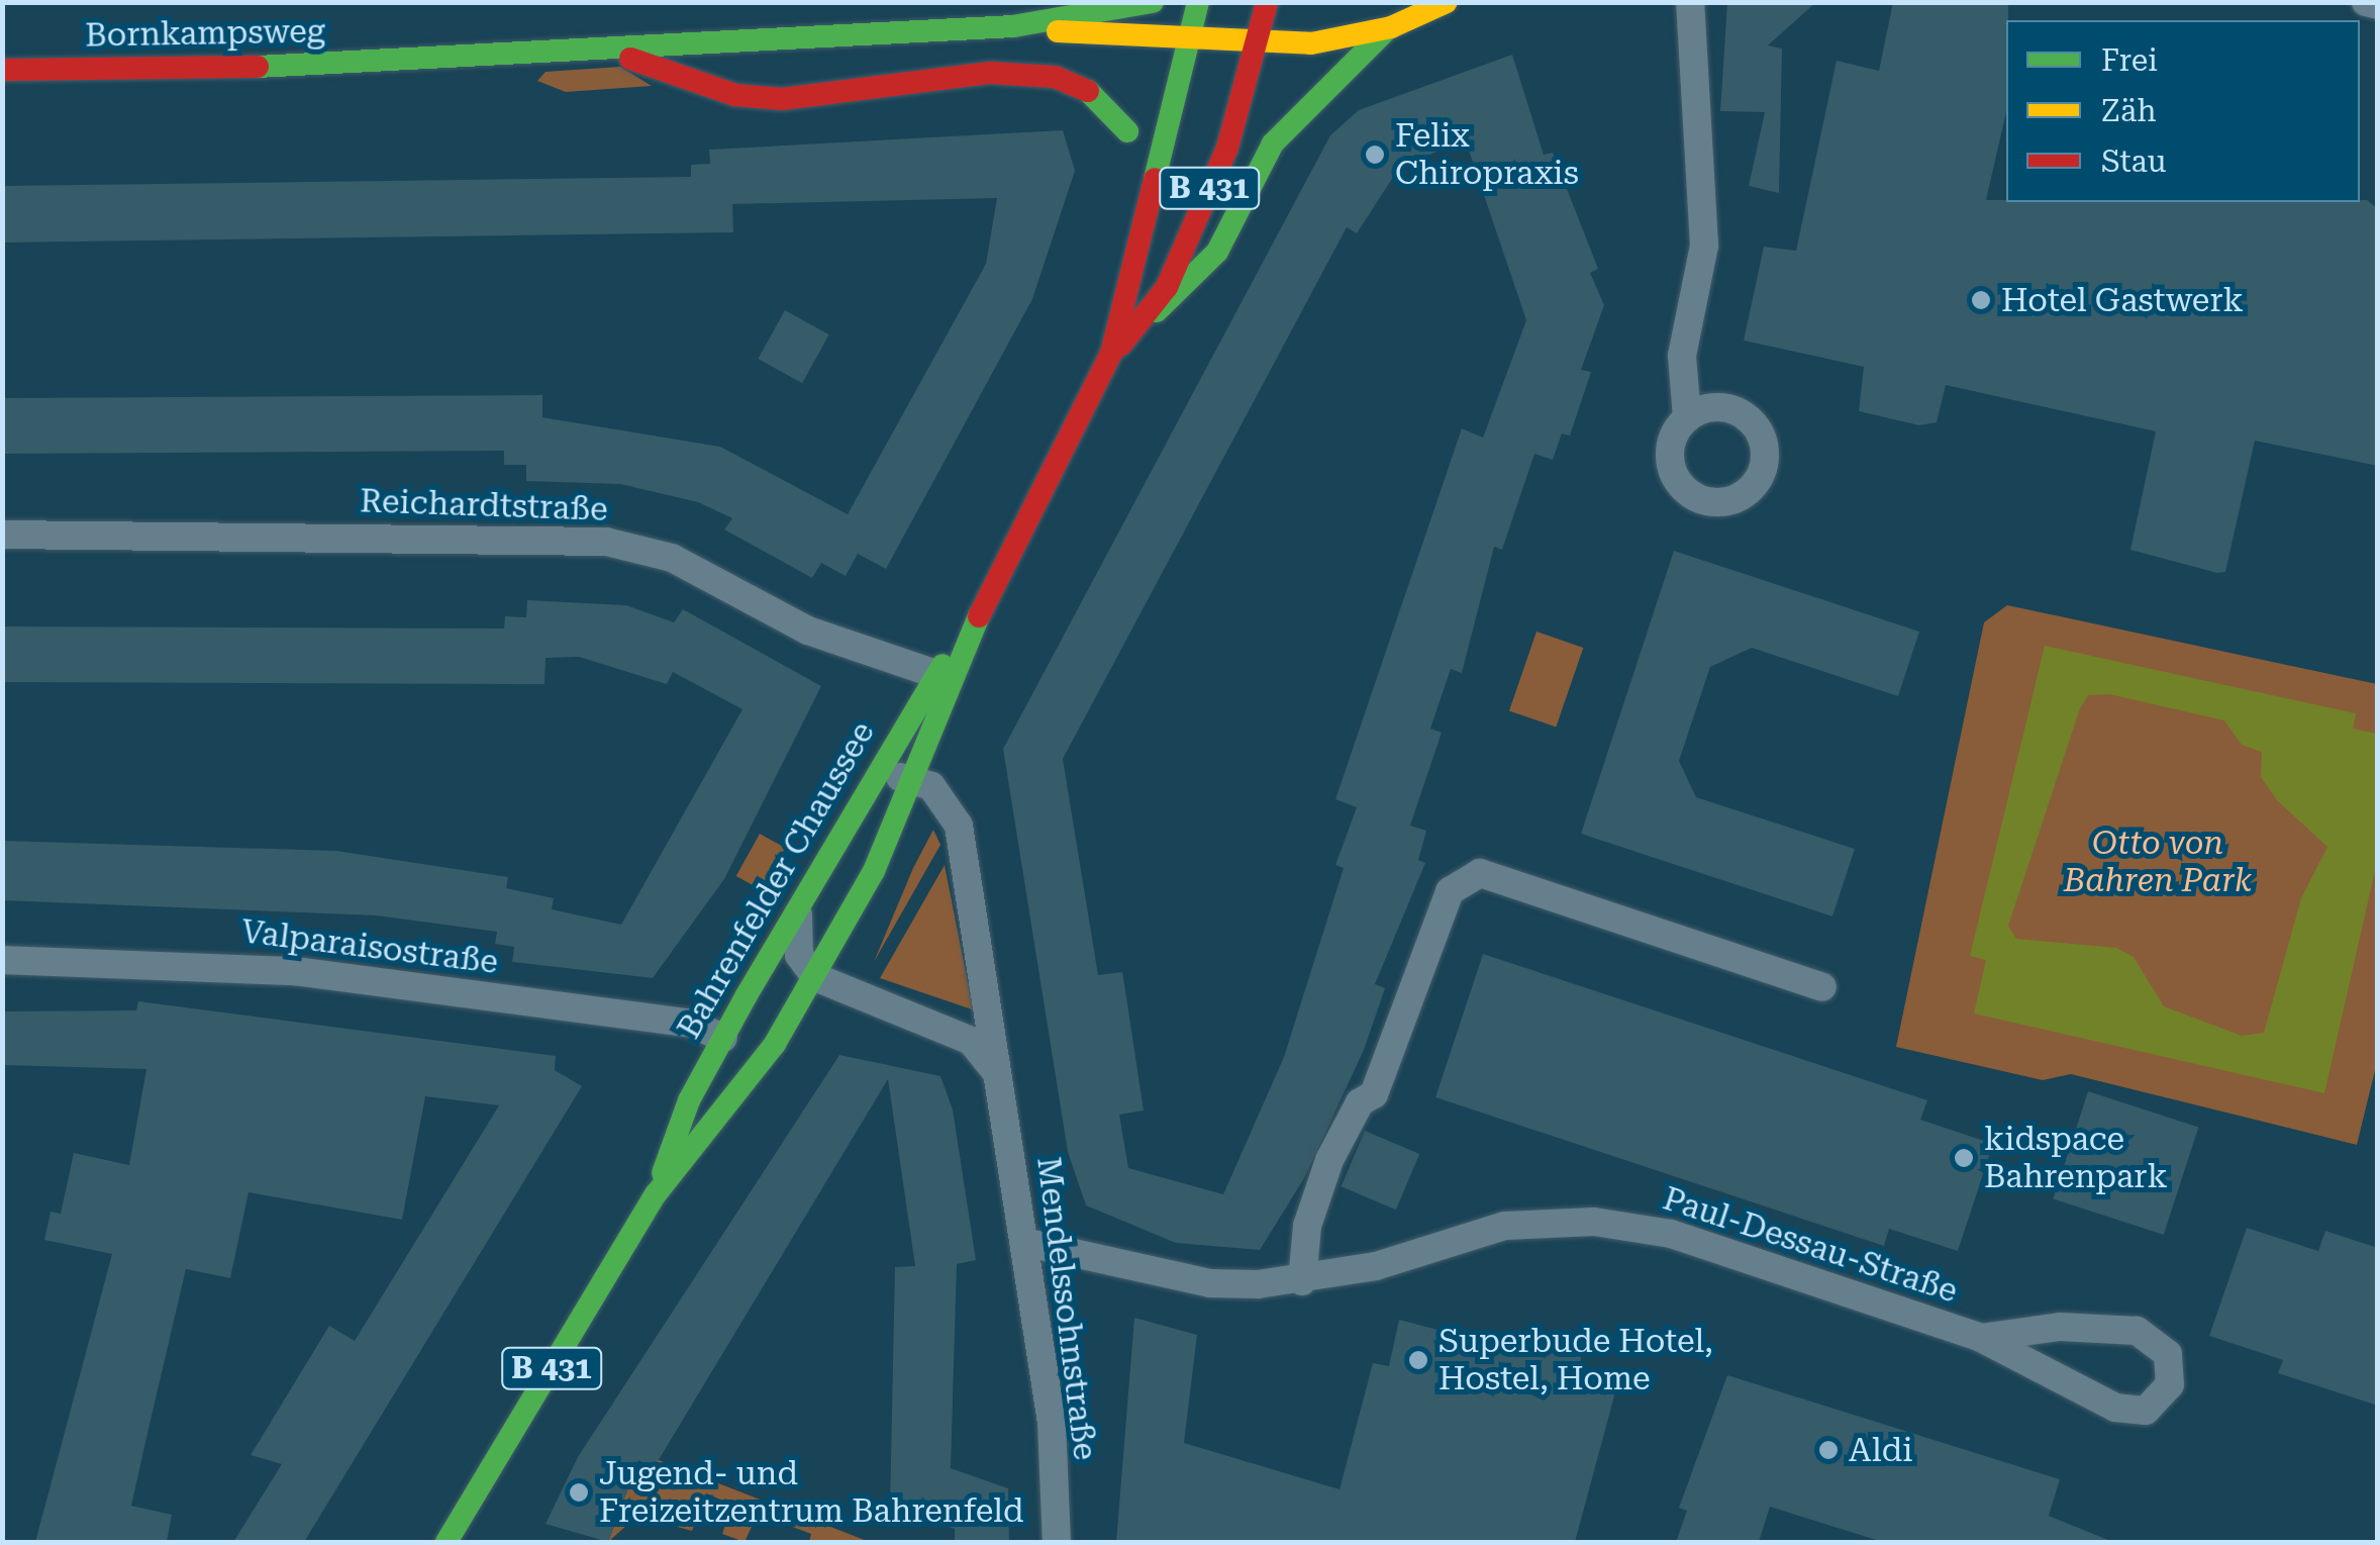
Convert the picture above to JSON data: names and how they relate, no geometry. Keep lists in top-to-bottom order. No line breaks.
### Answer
{"streets":{"main road":["Bornkampsweg","B 431","Bahrenfelder Chaussee"],"street":["Reichardtstraße","Valparaisostraße","Paul-Dessau-Straße","Mendelssohnstraße"]},"crossings":[["Bornkampsweg","Bahrenfelder Chaussee"],["Reichardtstraße","Bahrenfelder Chaussee"],["Bahrenfelder Chaussee","Valparaisostraße"],["Bahrenfelder Chaussee","Mendelssohnstraße"],["Paul-Dessau-Straße","Mendelssohnstraße"]],"parks":["Otto von Bahren Park"],"places":["Felix Chiropraxis","Hotel Gastwerk","kidspace Bahrenpark","Superbude Hotel, Hostel, Home","Aldi","Jugend- und Freizeitzentrum Bahrenfeld"],"legend":["Frei","Zäh","Stau"]}
